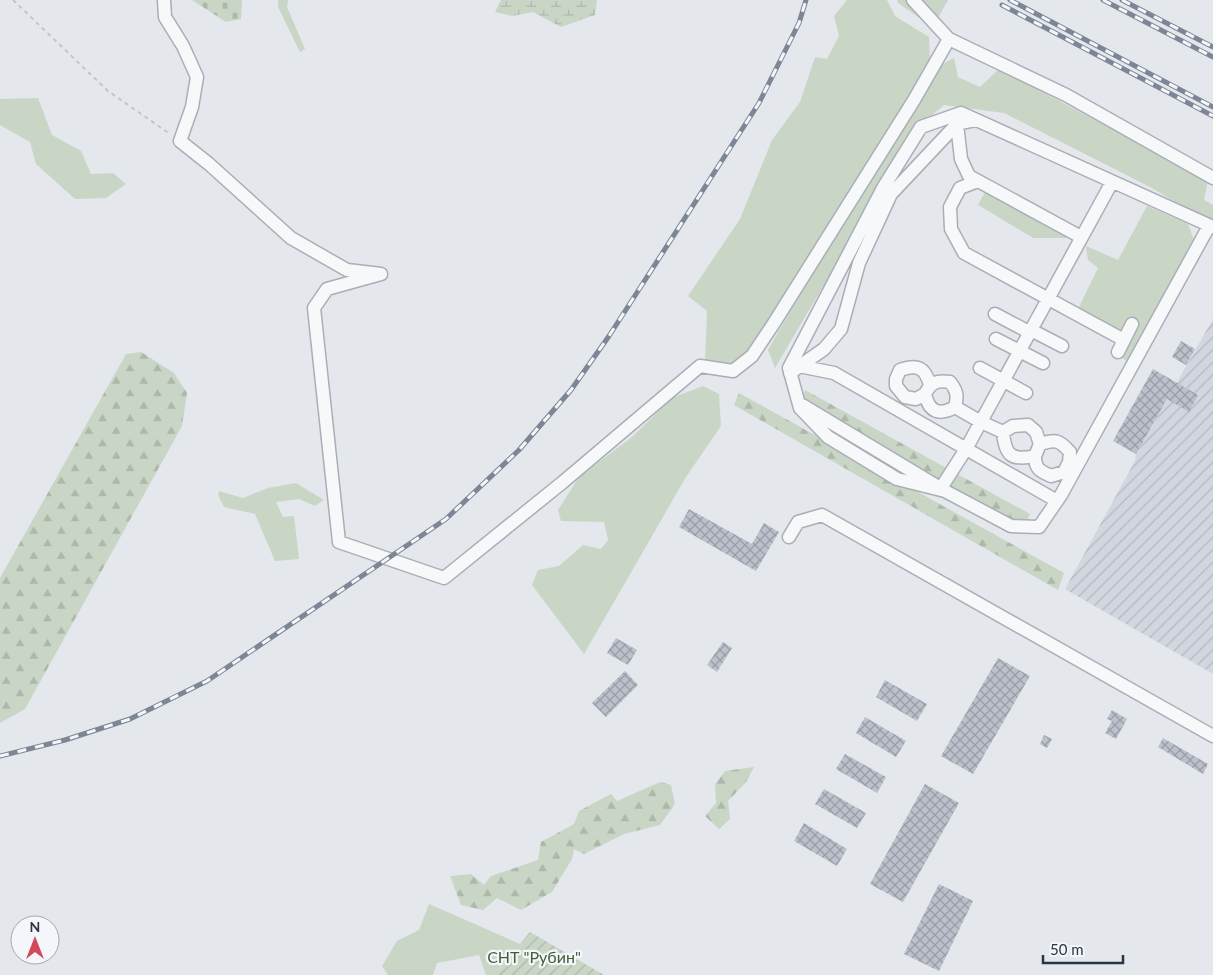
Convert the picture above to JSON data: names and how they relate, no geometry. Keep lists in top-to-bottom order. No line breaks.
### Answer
{"parks":["СНТ \"Рубин\""],"scale_bar":"50 m","north":"top"}
